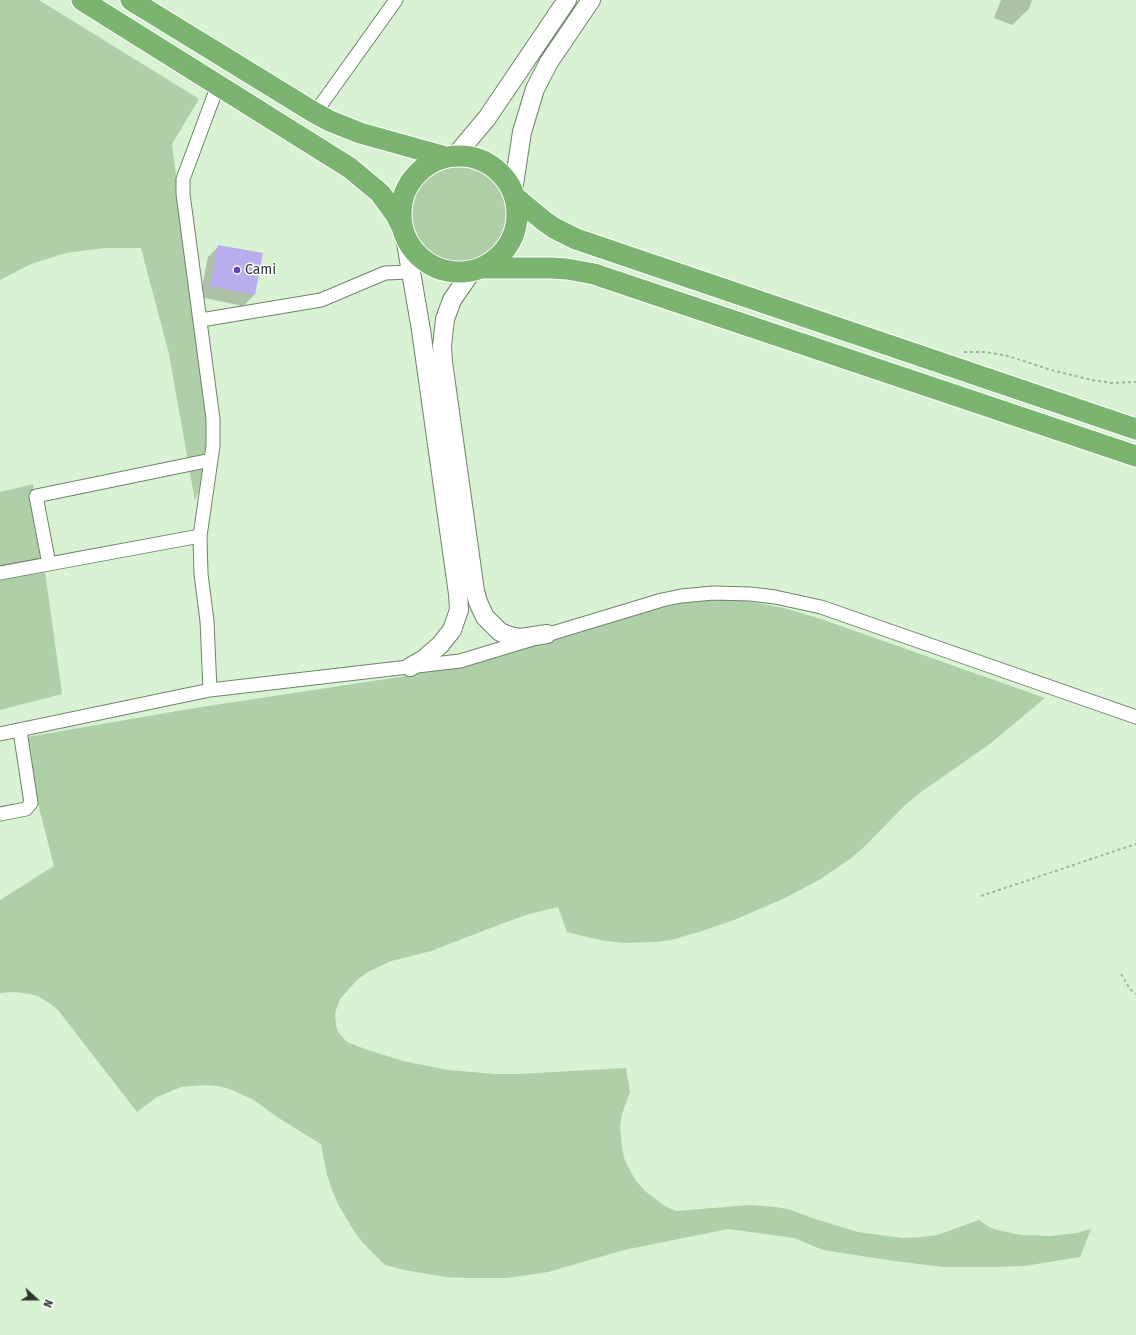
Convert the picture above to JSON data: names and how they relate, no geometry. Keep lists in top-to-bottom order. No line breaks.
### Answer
{"places":["Cami"],"north":"right"}
